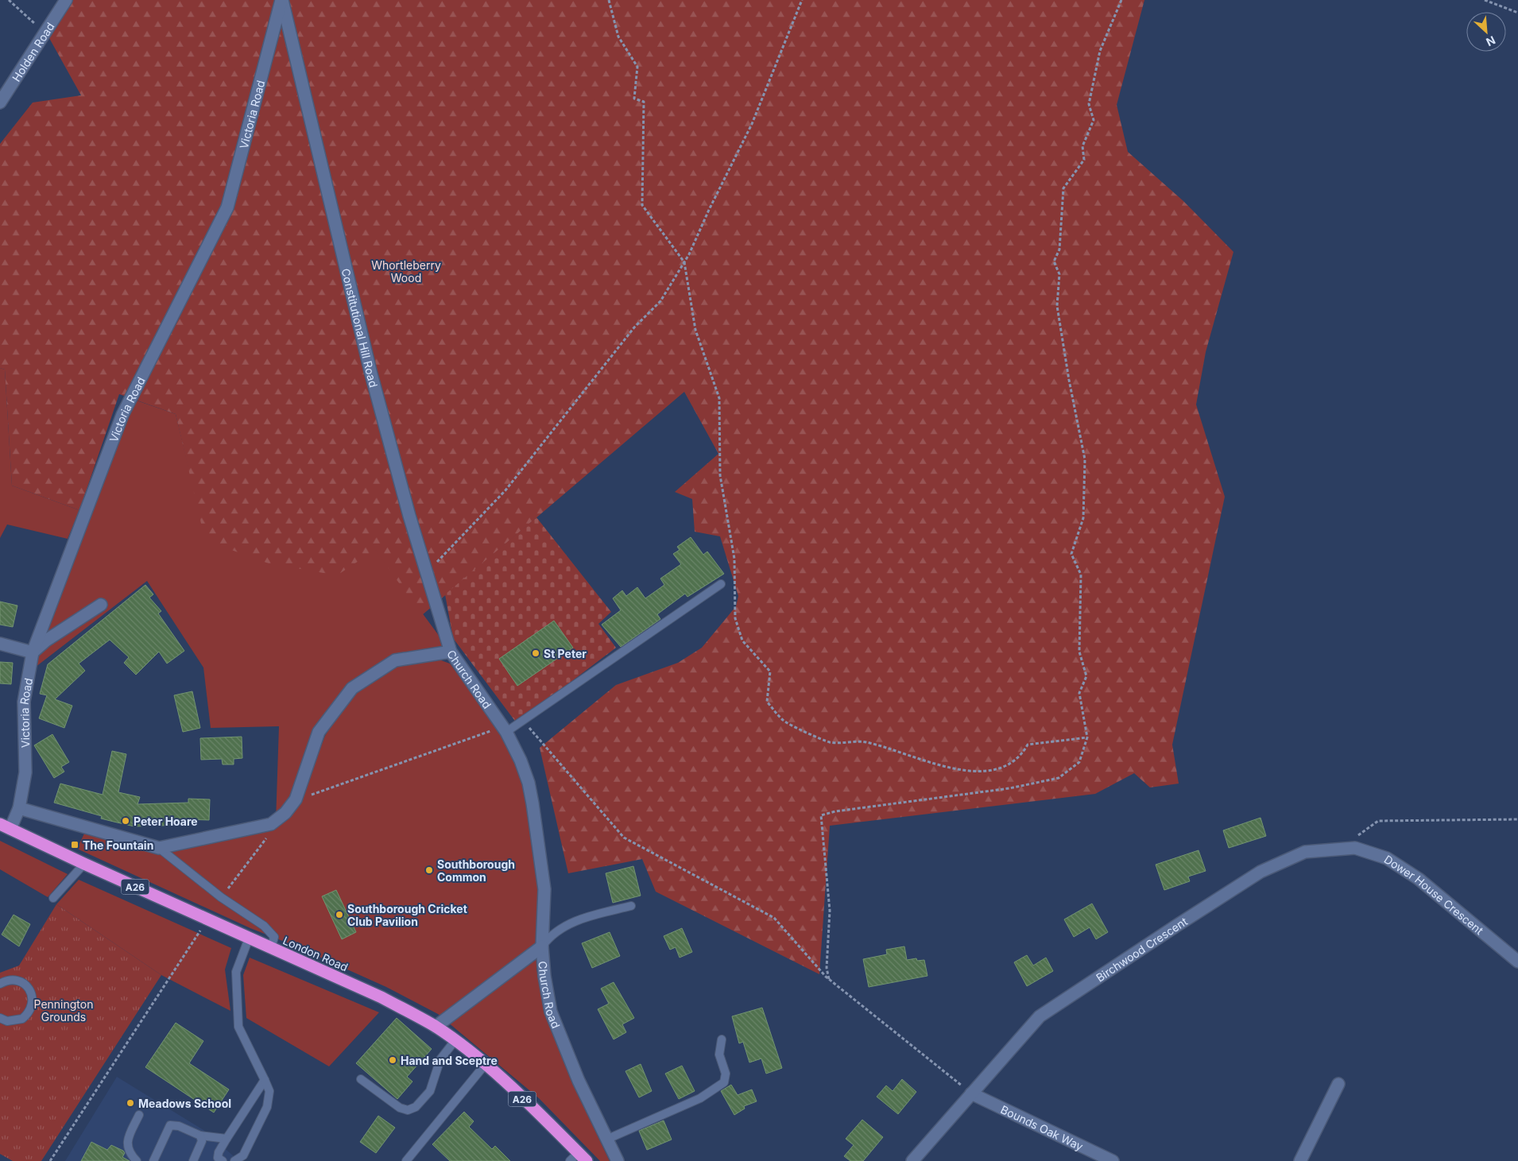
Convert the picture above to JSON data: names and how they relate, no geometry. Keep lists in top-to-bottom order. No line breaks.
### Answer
{"streets":{"highway":["A26","London Road"],"street":["Holden Road","Victoria Road","Constitutional Hill Road","Church Road","Dower House Crescent","Birchwood Crescent","Bounds Oak Way"]},"crossings":[["Victoria Road","Constitutional Hill Road"],["Victoria Road","Church Road"],["Victoria Road","London Road"],["Constitutional Hill Road","Church Road"],["Dower House Crescent","Birchwood Crescent"],["Birchwood Crescent","Bounds Oak Way"]],"parks":["Whortleberry Wood","Pennington Grounds"],"places":{"other":["St Peter","Peter Hoare","Southborough Common","Southborough Cricket Club Pavilion","Hand and Sceptre","Meadows School"],"transit":["The Fountain"]},"north":"bottom right"}
